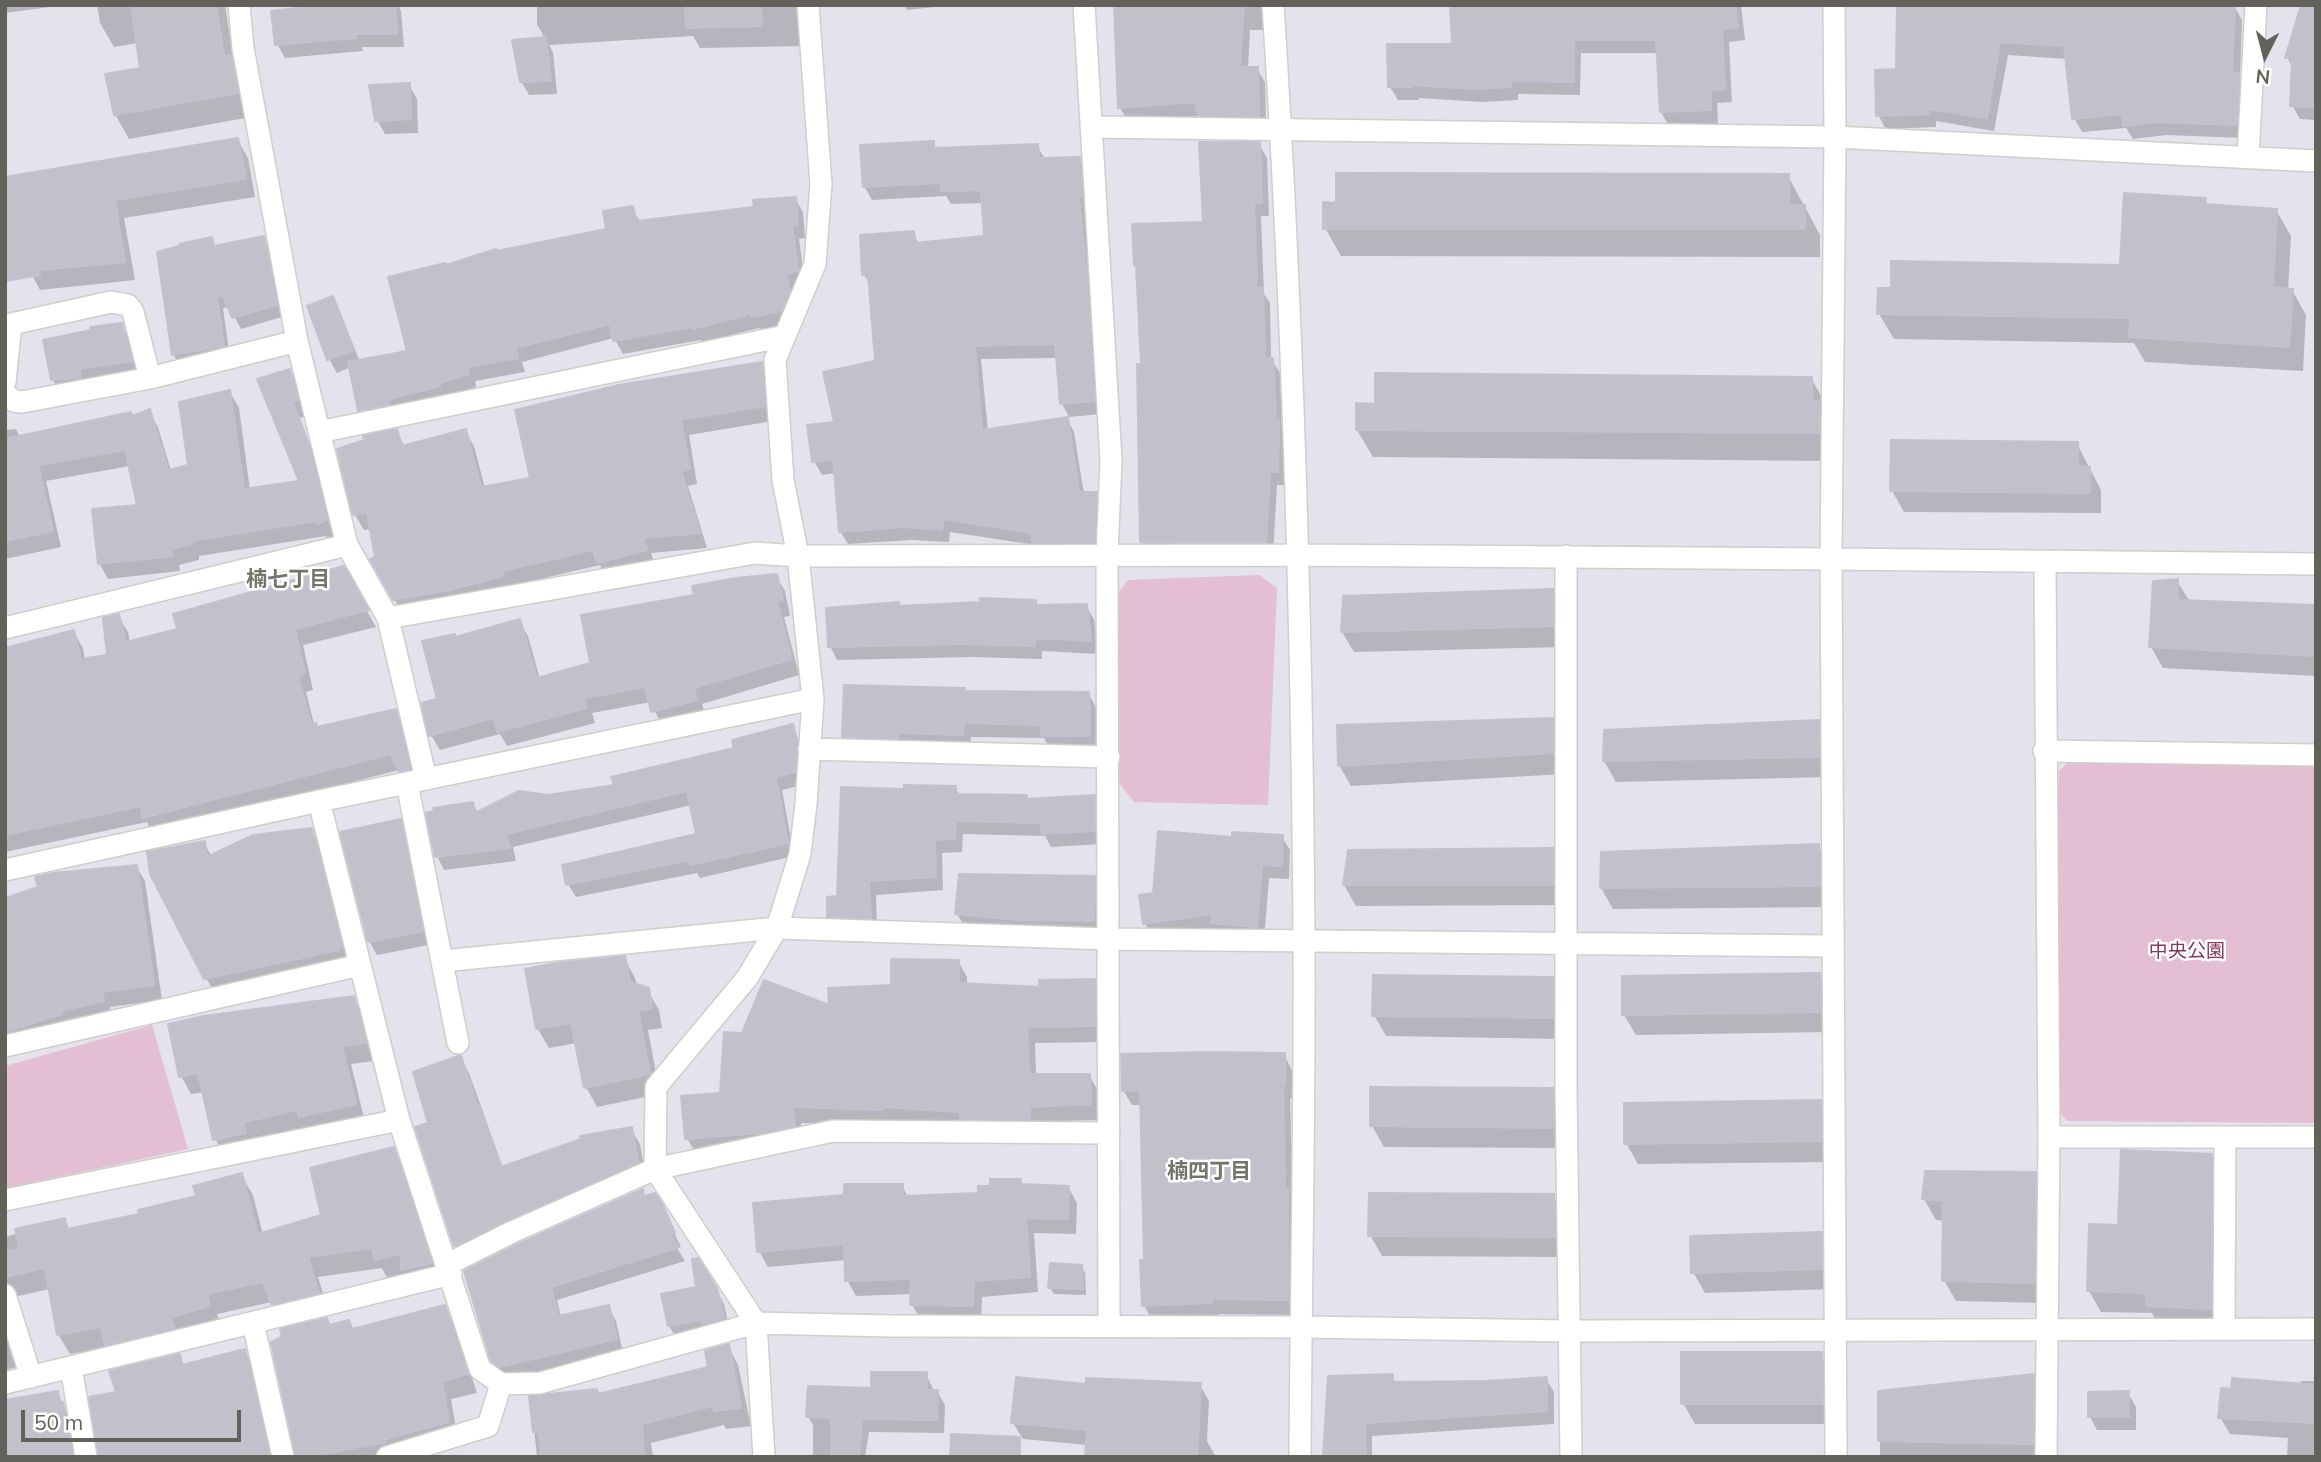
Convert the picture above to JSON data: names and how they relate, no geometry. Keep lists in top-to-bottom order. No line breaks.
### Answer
{"districts":["楠七丁目","楠四丁目"],"parks":["中央公園"],"scale_bar":"50 m","north":"bottom"}
